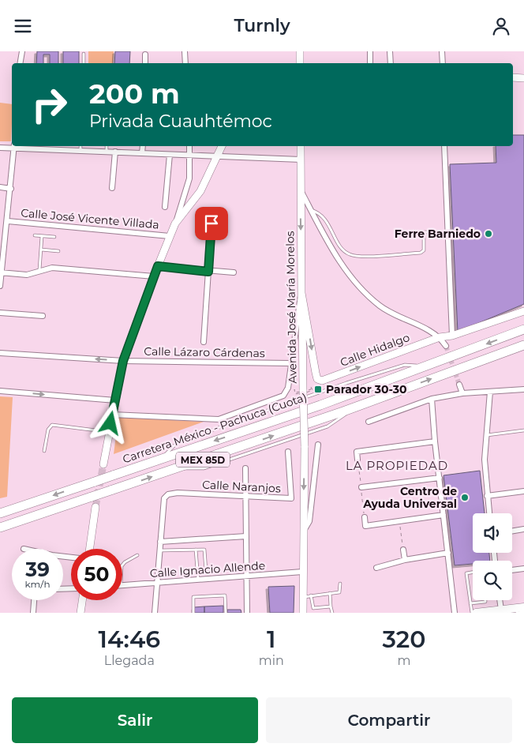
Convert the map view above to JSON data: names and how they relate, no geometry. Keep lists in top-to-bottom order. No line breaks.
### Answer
{"streets":{"highway":["Carretera México - Pachuca (Cuota)","MEX 85D"],"main road":["Avenida José María Morelos","Calle Hidalgo"],"street":["Calle José Vicente Villada","Calle Lázaro Cárdenas","Calle Naranjos","Calle Ignacio Allende"]},"crossings":[["Avenida José María Morelos","Calle Hidalgo"],["Avenida José María Morelos","Calle Ignacio Allende"]],"one_way":["Avenida José María Morelos"],"districts":["LA PROPIEDAD"],"places":{"other":["Ferre Barniedo","Centro de Ayuda Universal"],"transit":["Parador 30-30"]},"page":{"header":"Turnly","turn":["200 m","Privada Cuauhtémoc"],"speed":"39 km/h","limit":"50","eta":["14:46","Llegada","1","min","320","m"],"buttons":["Salir","Compartir"]}}
